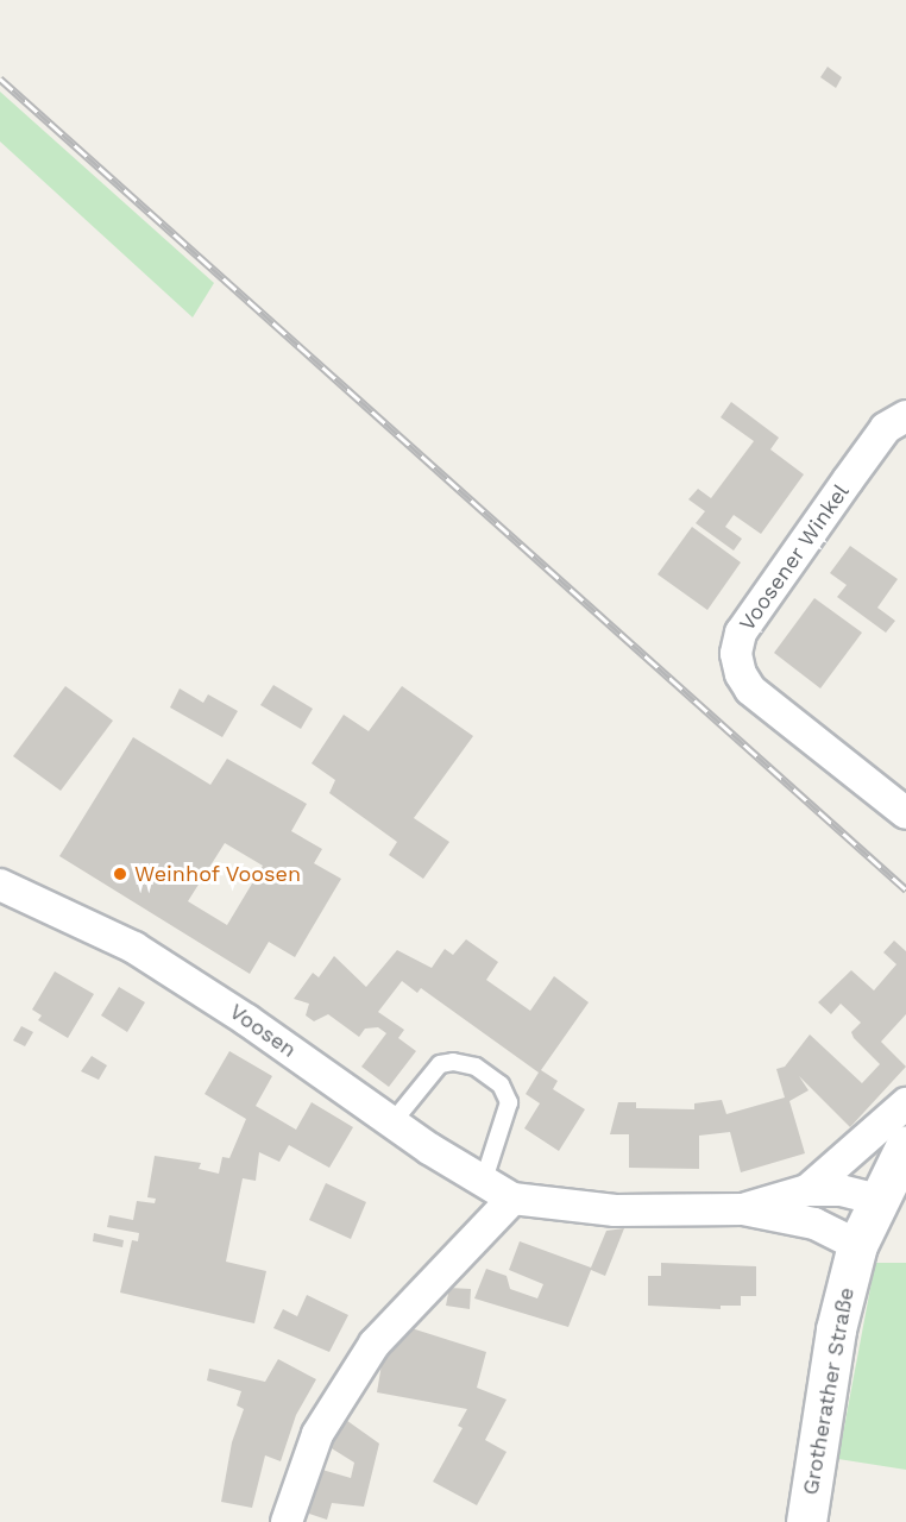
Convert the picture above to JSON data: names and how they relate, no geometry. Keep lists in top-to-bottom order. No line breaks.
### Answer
{"streets":{"street":["Voosener Winkel","Voosen","Grotherather Straße"]},"crossings":[["Voosen","Grotherather Straße"]],"places":["Weinhof Voosen"]}
